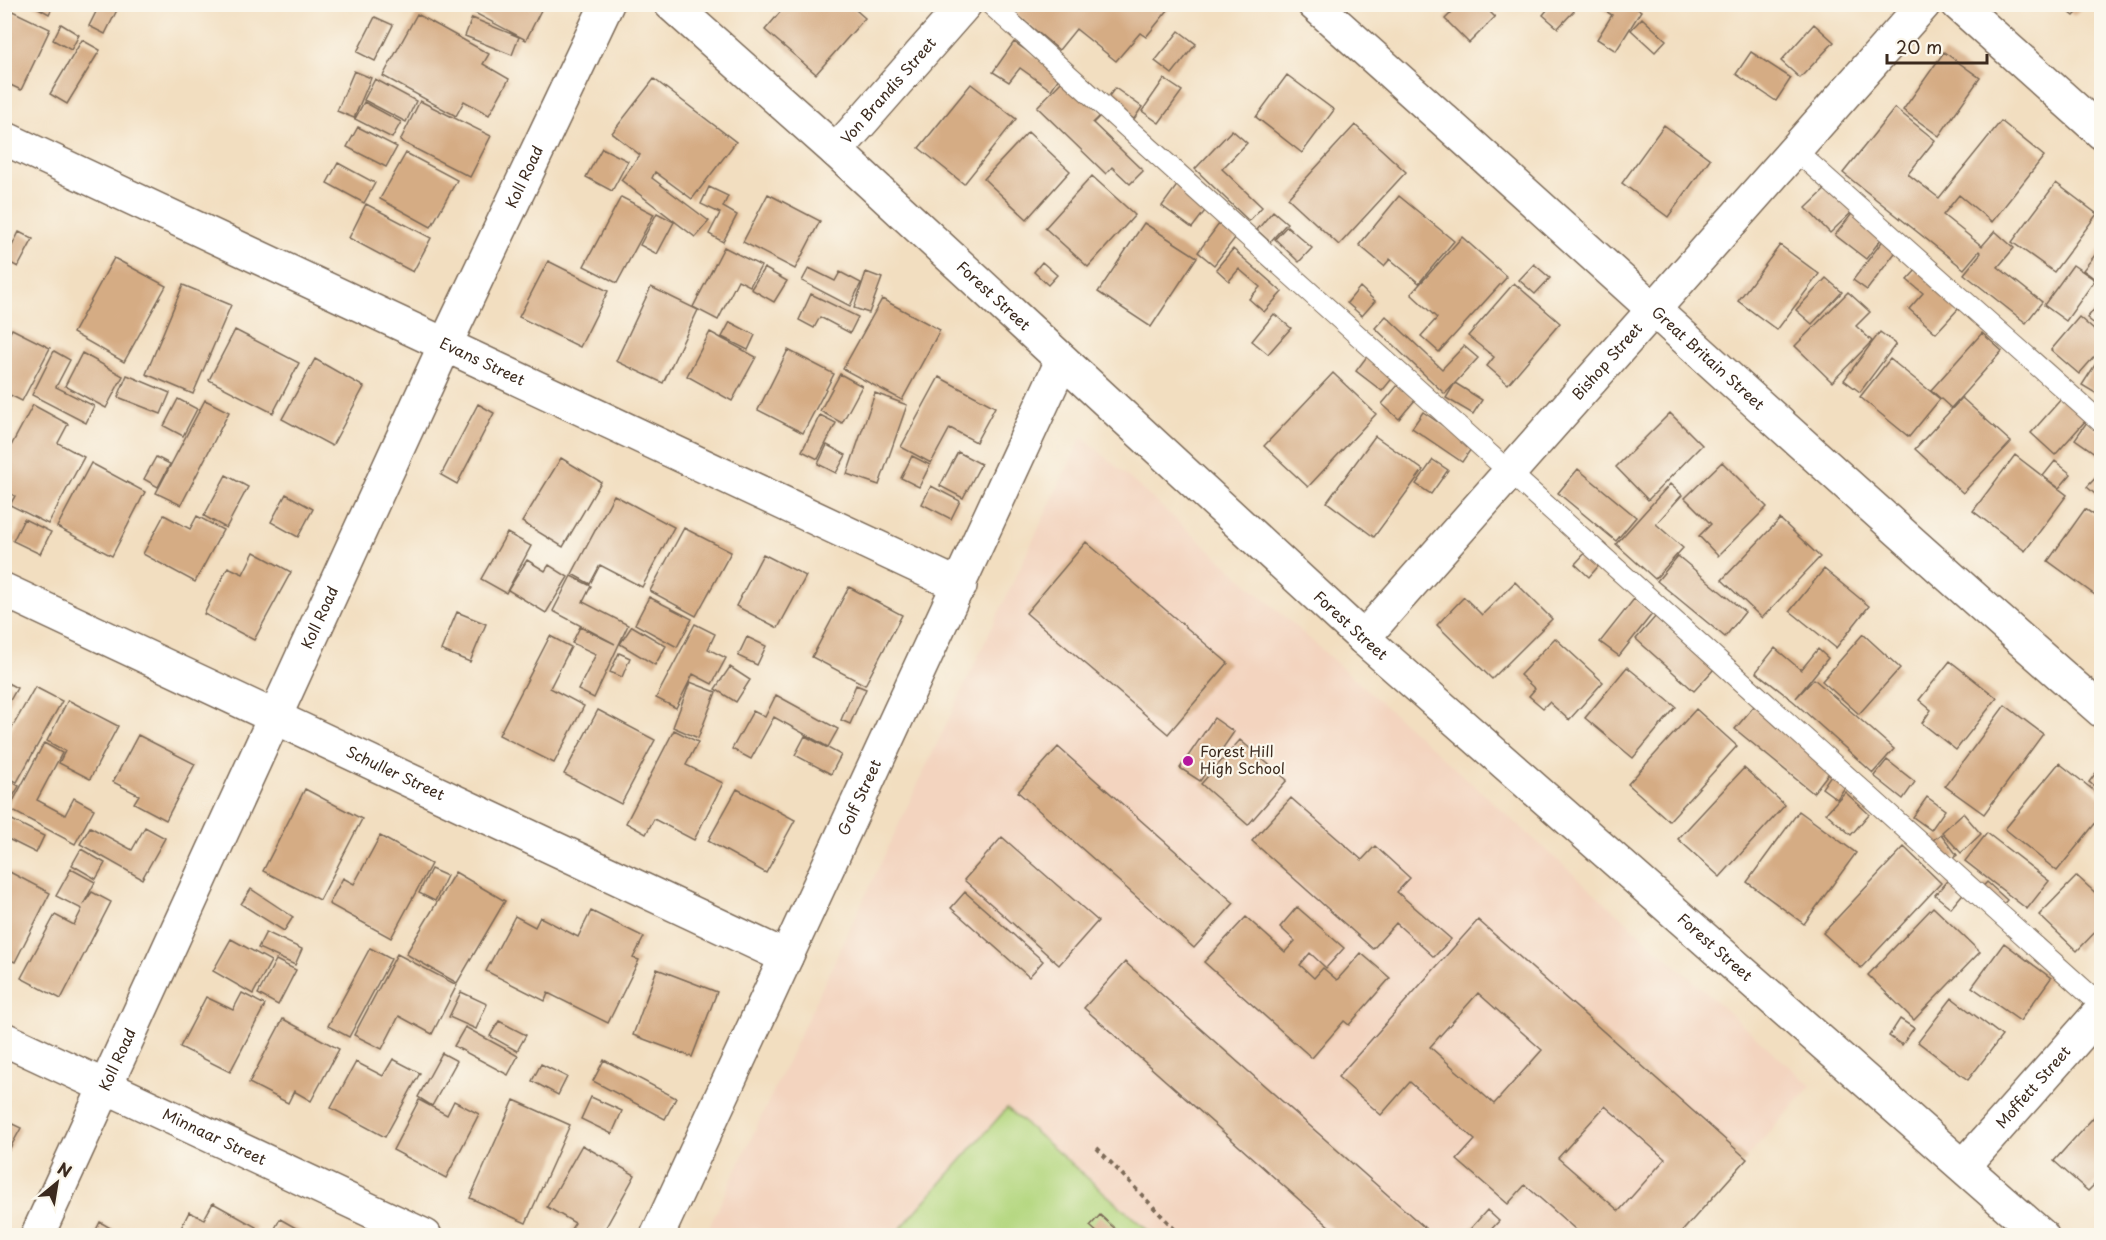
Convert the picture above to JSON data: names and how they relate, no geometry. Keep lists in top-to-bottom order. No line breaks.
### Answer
{"streets":{"street":["Von Brandis Street","Koll Road","Forest Street","Great Britain Street","Evans Street","Bishop Street","Schuller Street","Golf Street","Moffett Street","Minnaar Street"]},"crossings":[["Von Brandis Street","Forest Street"],["Koll Road","Evans Street"],["Koll Road","Schuller Street"],["Koll Road","Minnaar Street"],["Forest Street","Bishop Street"],["Forest Street","Golf Street"],["Forest Street","Moffett Street"],["Great Britain Street","Bishop Street"],["Evans Street","Golf Street"],["Schuller Street","Golf Street"]],"places":["Forest Hill High School"],"scale_bar":"20 m","north":"top right"}
